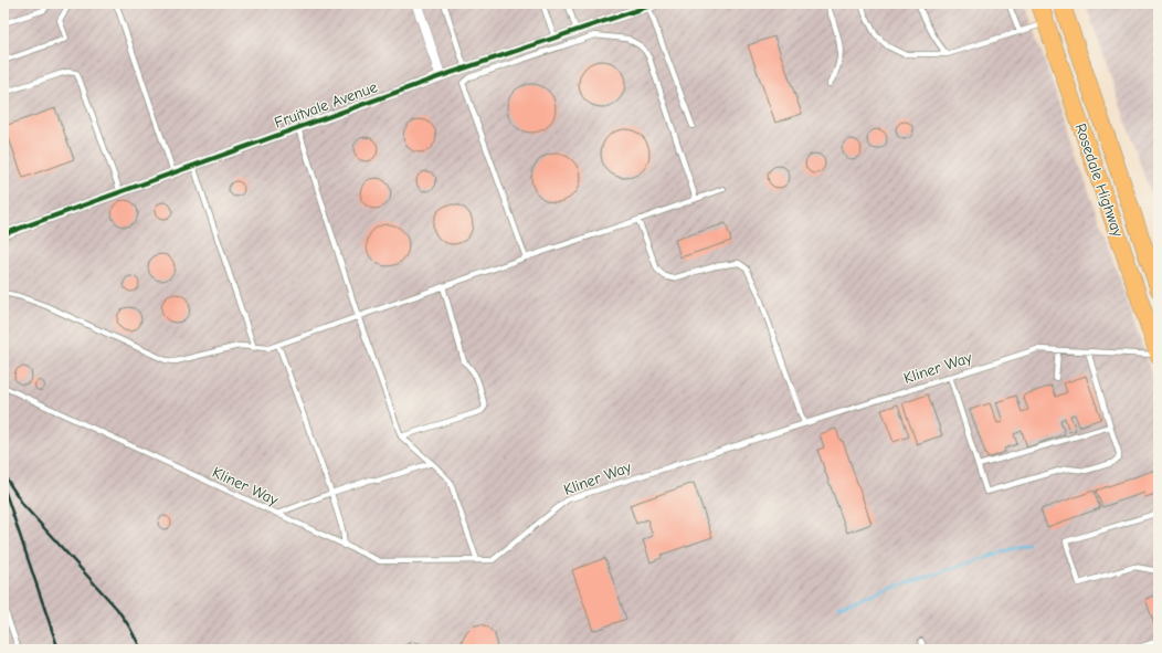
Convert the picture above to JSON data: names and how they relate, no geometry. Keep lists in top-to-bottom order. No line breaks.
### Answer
{"streets":{"main road":["Rosedale Highway"],"street":["Fruitvale Avenue"],"lane":["Kliner Way"]},"crossings":[["Rosedale Highway","Kliner Way"]]}
